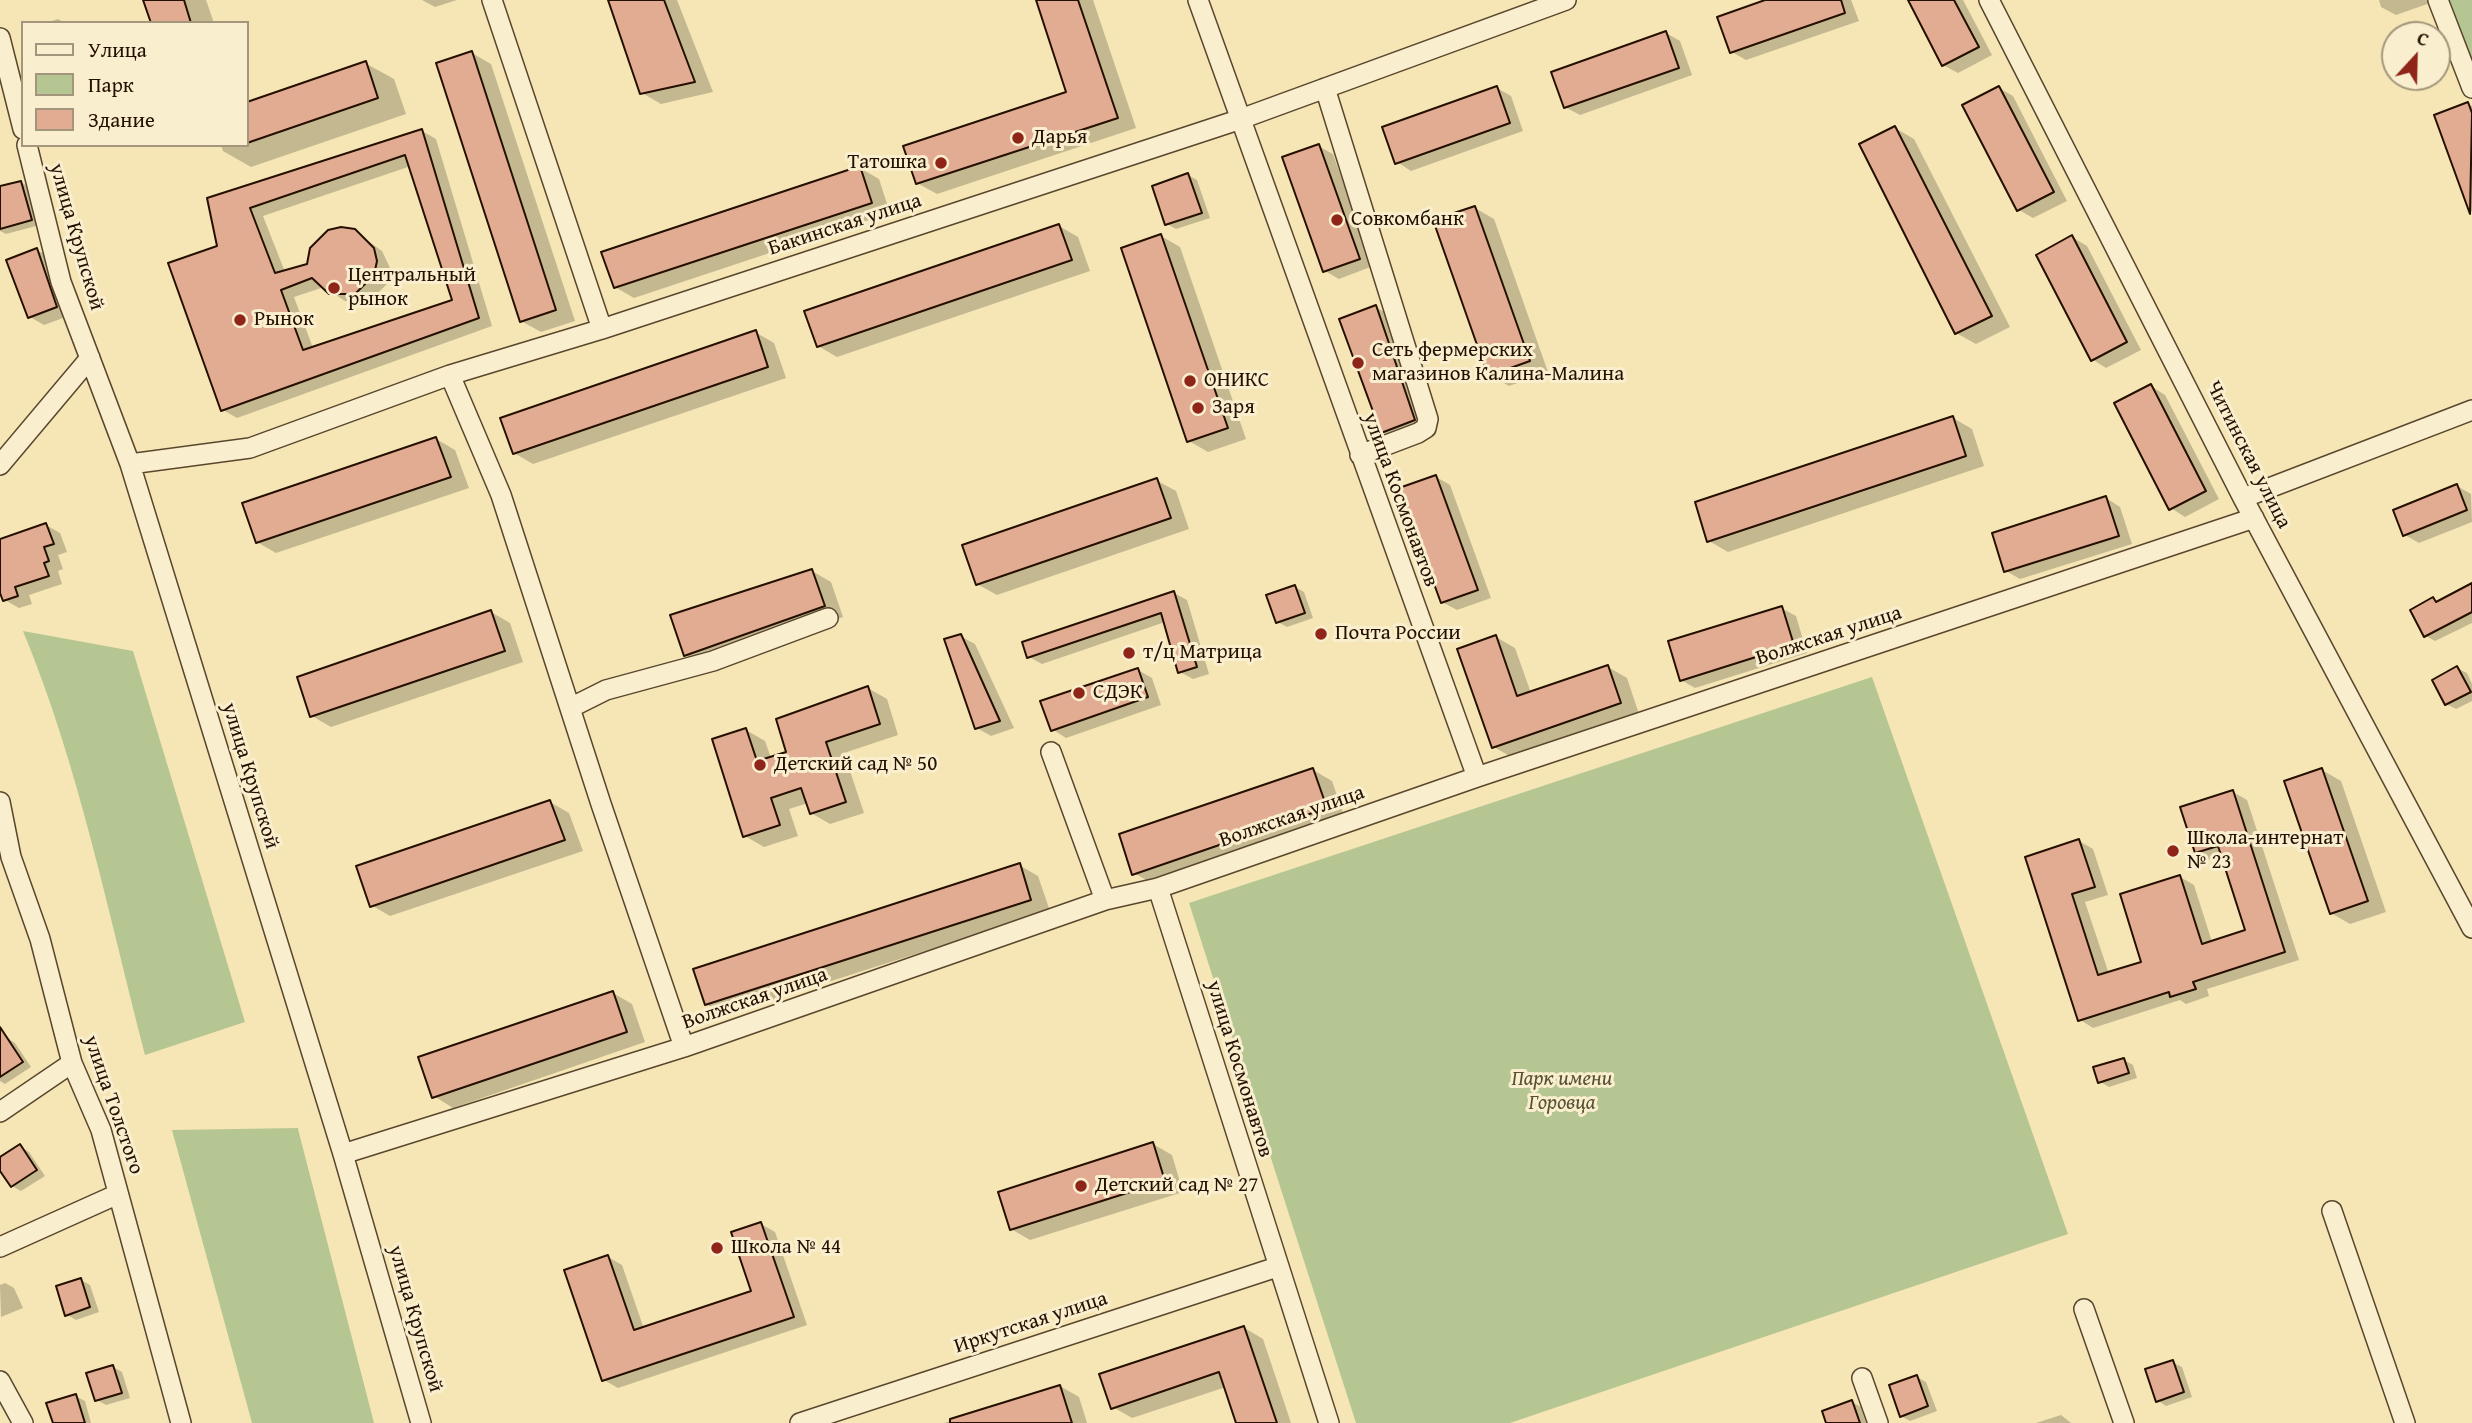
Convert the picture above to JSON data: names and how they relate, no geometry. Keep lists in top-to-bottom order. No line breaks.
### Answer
{"streets":{"street":["Бакинская улица","улица Крупской","Читинская улица","улица Космонавтов","Волжская улица","улица Толстого","Иркутская улица"]},"crossings":[["Бакинская улица","улица Крупской"],["Бакинская улица","улица Космонавтов"],["улица Крупской","Волжская улица"],["Читинская улица","Волжская улица"],["улица Космонавтов","Волжская улица"],["улица Космонавтов","Иркутская улица"]],"parks":["Парк имени Горовца"],"places":["Дарья","Татошка","Совкомбанк","Центральный рынок","Рынок","Сеть фермерских магазинов Калина-Малина","ОНИКС","Заря","Почта России","т/ц Матрица","СДЭК","Детский сад № 50","Школа-интернат № 23","Детский сад № 27","Школа № 44"],"legend":["Улица","Парк","Здание"],"north":"top"}
